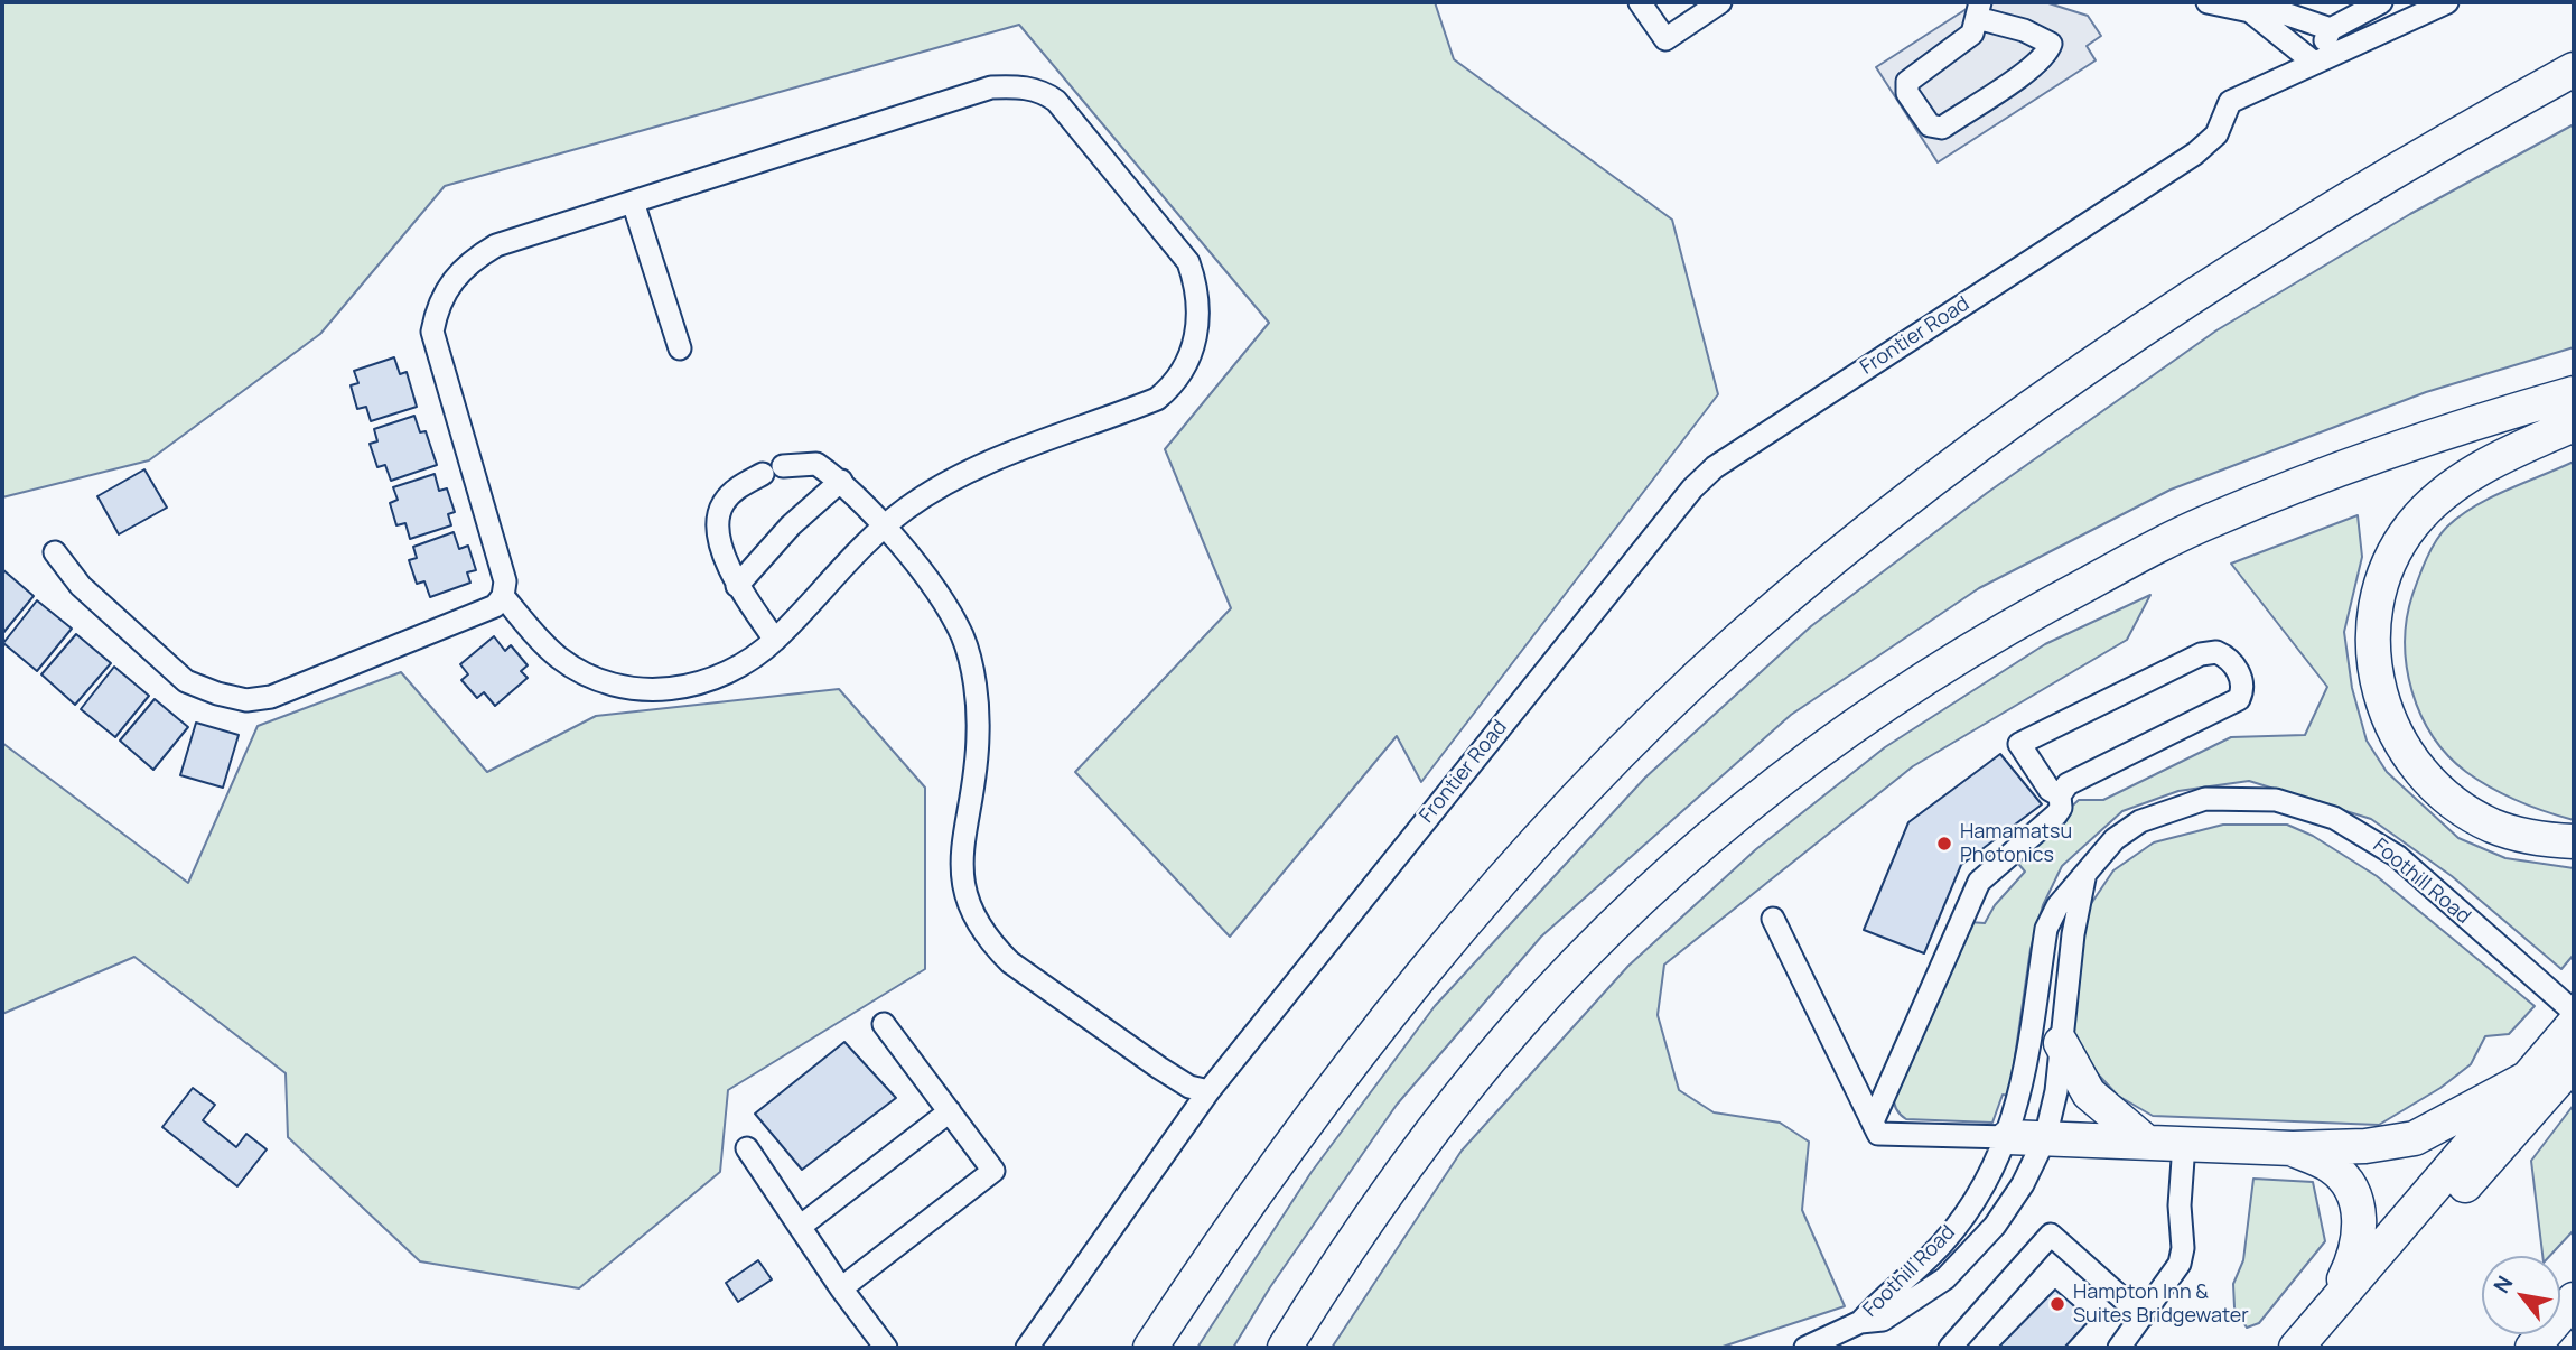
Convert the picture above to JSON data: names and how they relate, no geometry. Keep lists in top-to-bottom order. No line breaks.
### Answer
{"streets":{"street":["Frontier Road","Foothill Road"]},"places":["Hamamatsu Photonics","Hampton Inn & Suites Bridgewater"],"north":"top left"}
